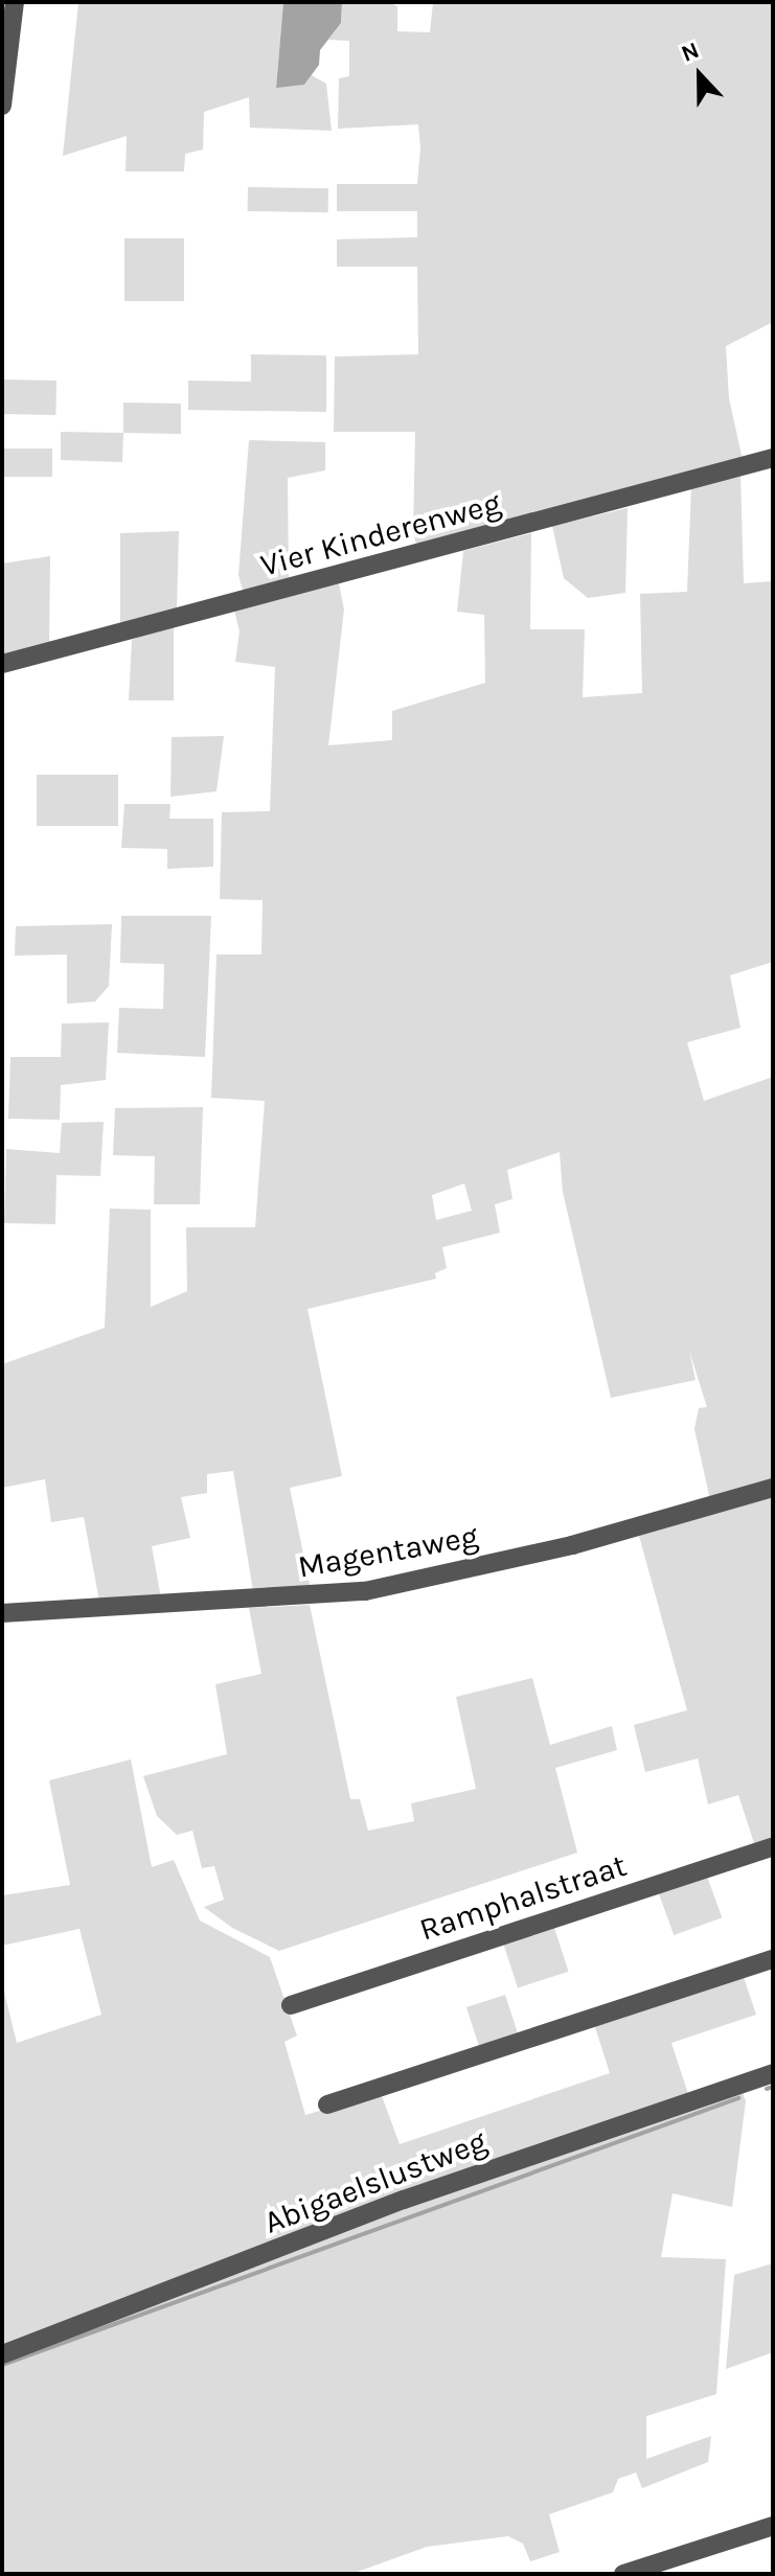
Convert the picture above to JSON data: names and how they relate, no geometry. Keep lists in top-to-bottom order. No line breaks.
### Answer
{"streets":{"street":["Vier Kinderenweg","Magentaweg","Ramphalstraat","Abigaelslustweg"]},"north":"top"}
